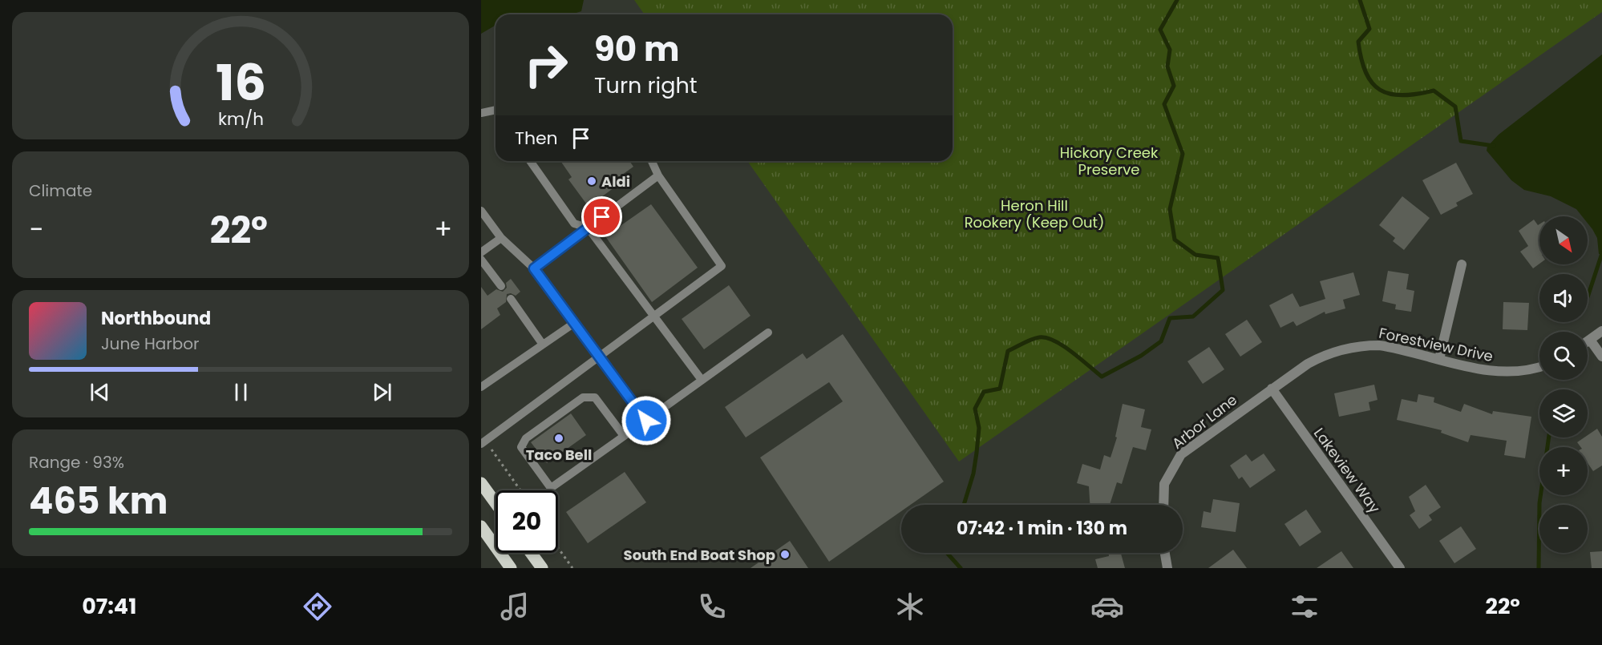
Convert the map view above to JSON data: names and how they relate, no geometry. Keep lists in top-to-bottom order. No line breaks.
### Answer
{"streets":{"street":["Forestview Drive","Arbor Lane","Lakeview Way"]},"crossings":[["Forestview Drive","Arbor Lane"],["Forestview Drive","Lakeview Way"],["Arbor Lane","Lakeview Way"]],"parks":["Hickory Creek Preserve","Heron Hill Rookery (Keep Out)"],"places":["Aldi","Taco Bell","South End Boat Shop"],"north":"bottom right","page":{"turn":["90 m","Turn right"],"then":"Then","tile":["Climate",["Range · 93%","465 km"]],"heat":["−","22°","+"],"map_buttons":["+","−"],"song":["Northbound","June Harbor"],"limit":"20","trip":"07:42 · 1 min · 130 m","tabs":["07:41","22°"],"gauge":["16","km/h"]}}
